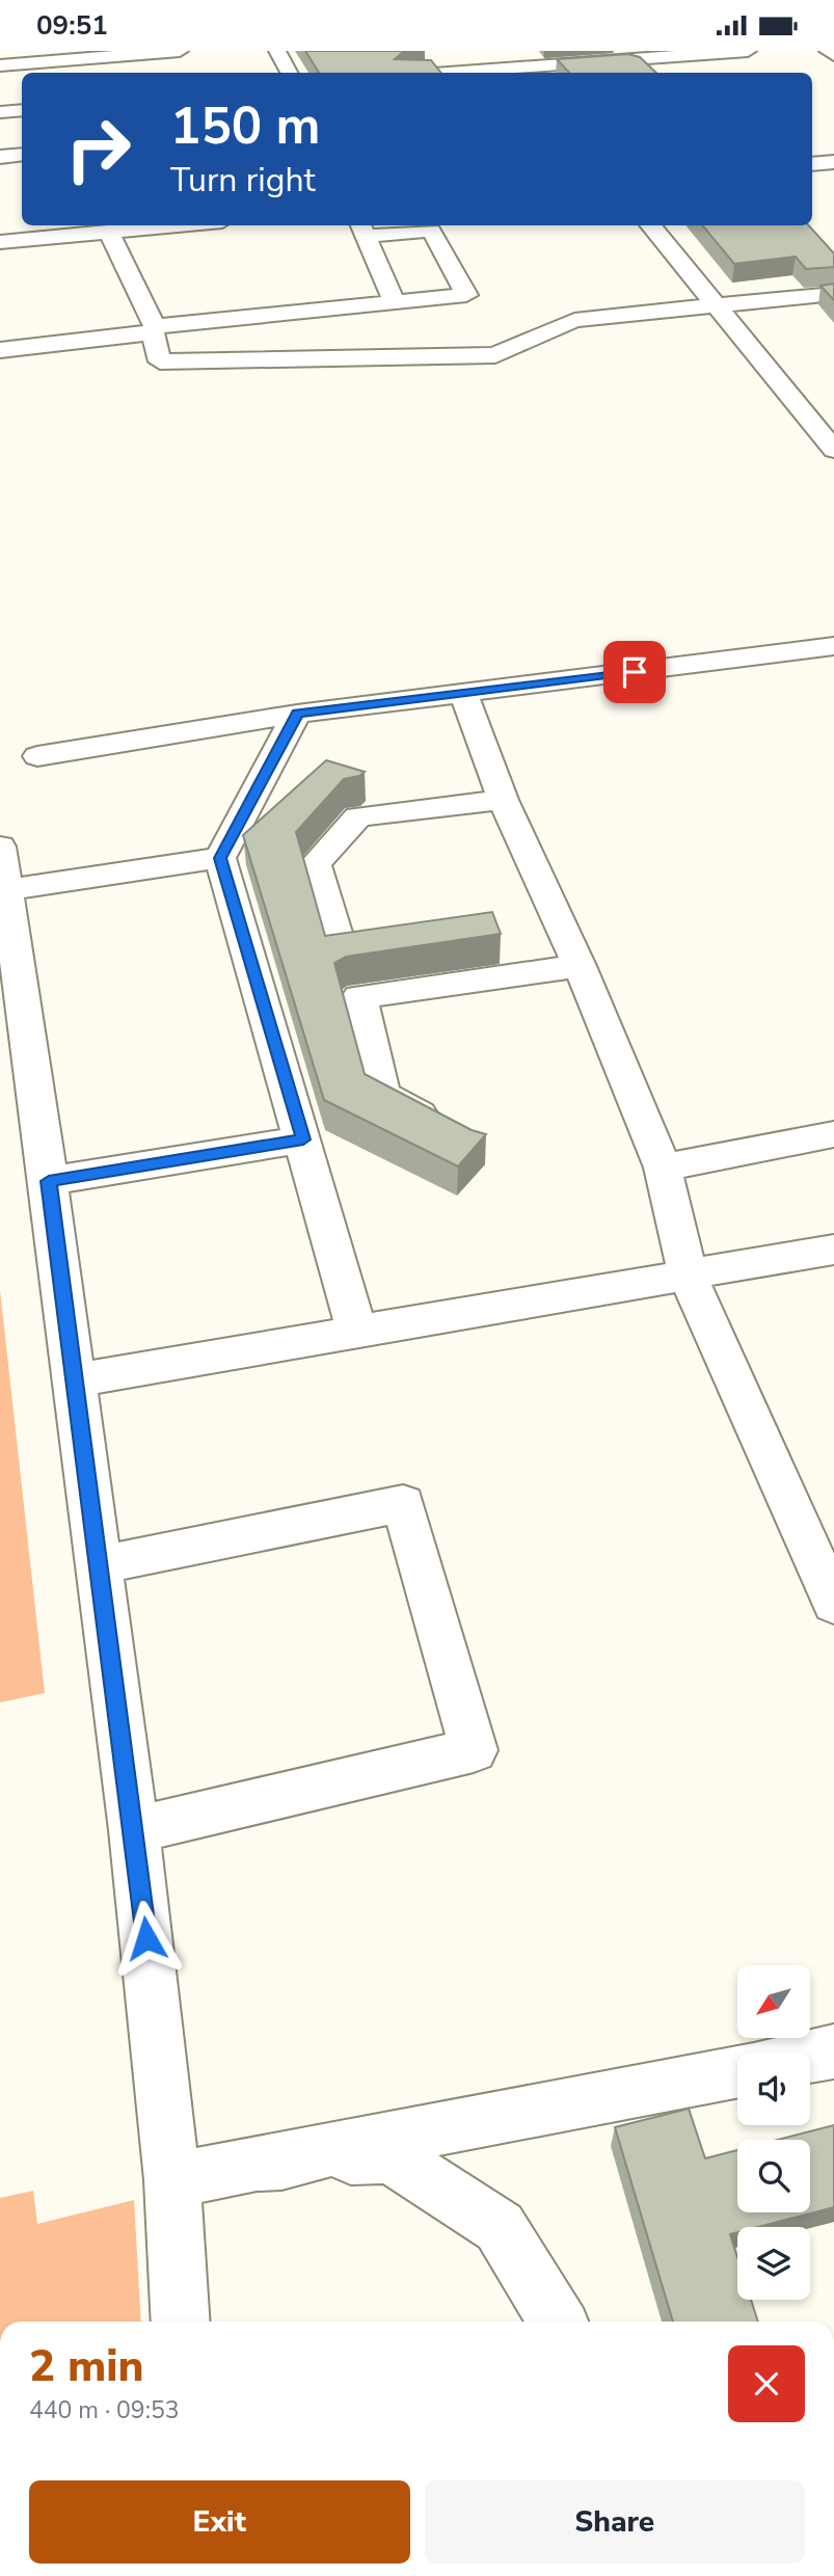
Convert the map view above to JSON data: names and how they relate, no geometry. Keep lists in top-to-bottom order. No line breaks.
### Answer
{"north":"bottom left","page":{"status":"09:51","turn":["150 m","Turn right"],"heading":["2 min","440 m · 09:53"],"buttons":["Exit","Share"]}}
